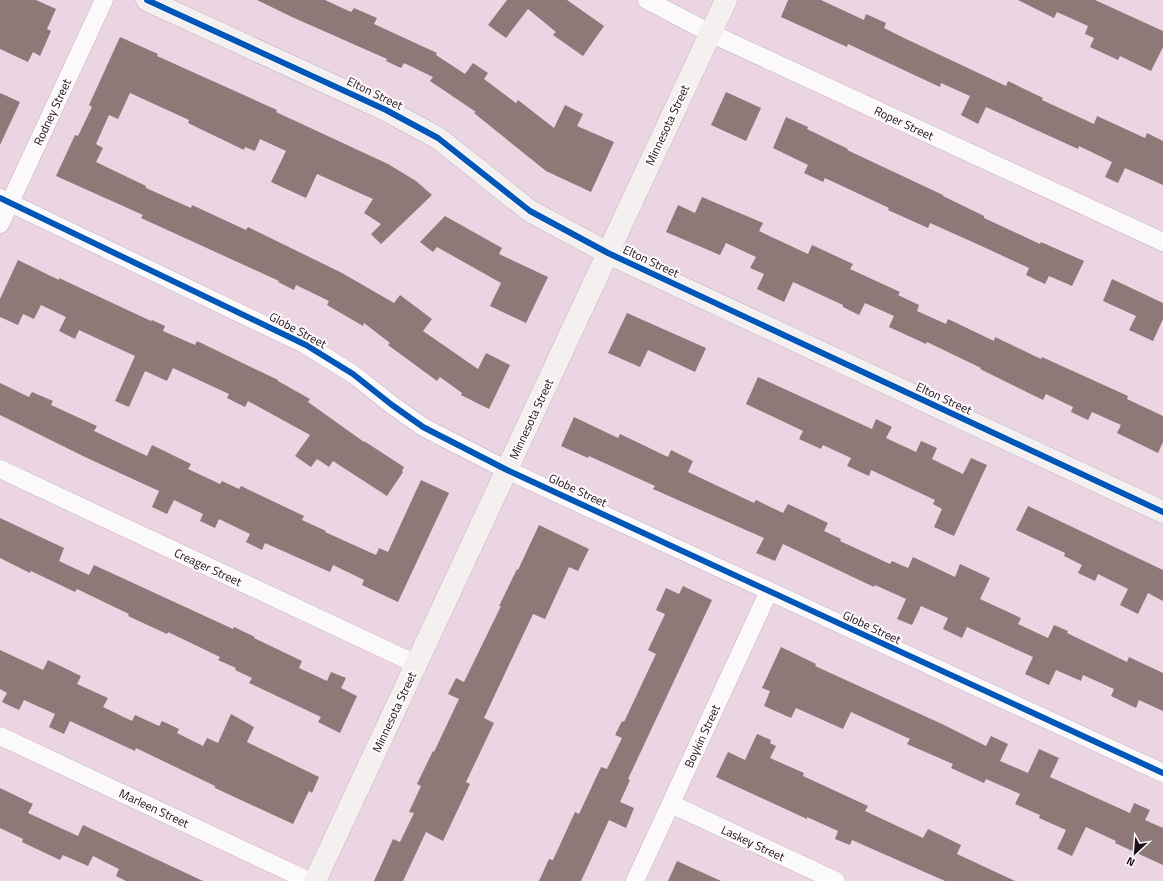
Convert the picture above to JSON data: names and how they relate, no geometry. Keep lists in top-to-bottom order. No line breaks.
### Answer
{"streets":{"street":["Elton Street","Rodney Street","Roper Street","Minnesota Street","Globe Street","Creager Street","Boykin Street","Marleen Street","Laskey Street"]},"crossings":[["Elton Street","Minnesota Street"],["Rodney Street","Globe Street"],["Roper Street","Minnesota Street"],["Minnesota Street","Globe Street"],["Minnesota Street","Creager Street"],["Globe Street","Boykin Street"],["Boykin Street","Laskey Street"]],"north":"bottom left"}
